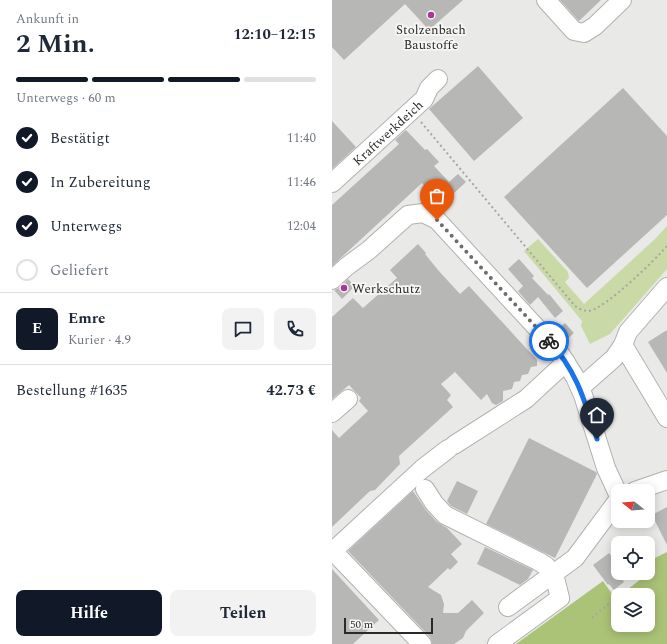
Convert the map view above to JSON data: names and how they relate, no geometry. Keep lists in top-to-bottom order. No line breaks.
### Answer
{"streets":{"street":["Kraftwerkdeich"]},"places":["Stolzenbach Baustoffe","Werkschutz"],"scale_bar":"50 m","north":"left","page":{"heading":["2 Min.","Ankunft in","12:10–12:15"],"panel":["Emre","Kurier · 4.9","Bestellung #1635","42.73 €"],"bar":"Unterwegs · 60 m","list":[["Bestätigt","11:40"],["In Zubereitung","11:46"],["Unterwegs","12:04"],"Geliefert"],"round":"E","buttons":["Hilfe","Teilen"],"scale":"50 m"}}
